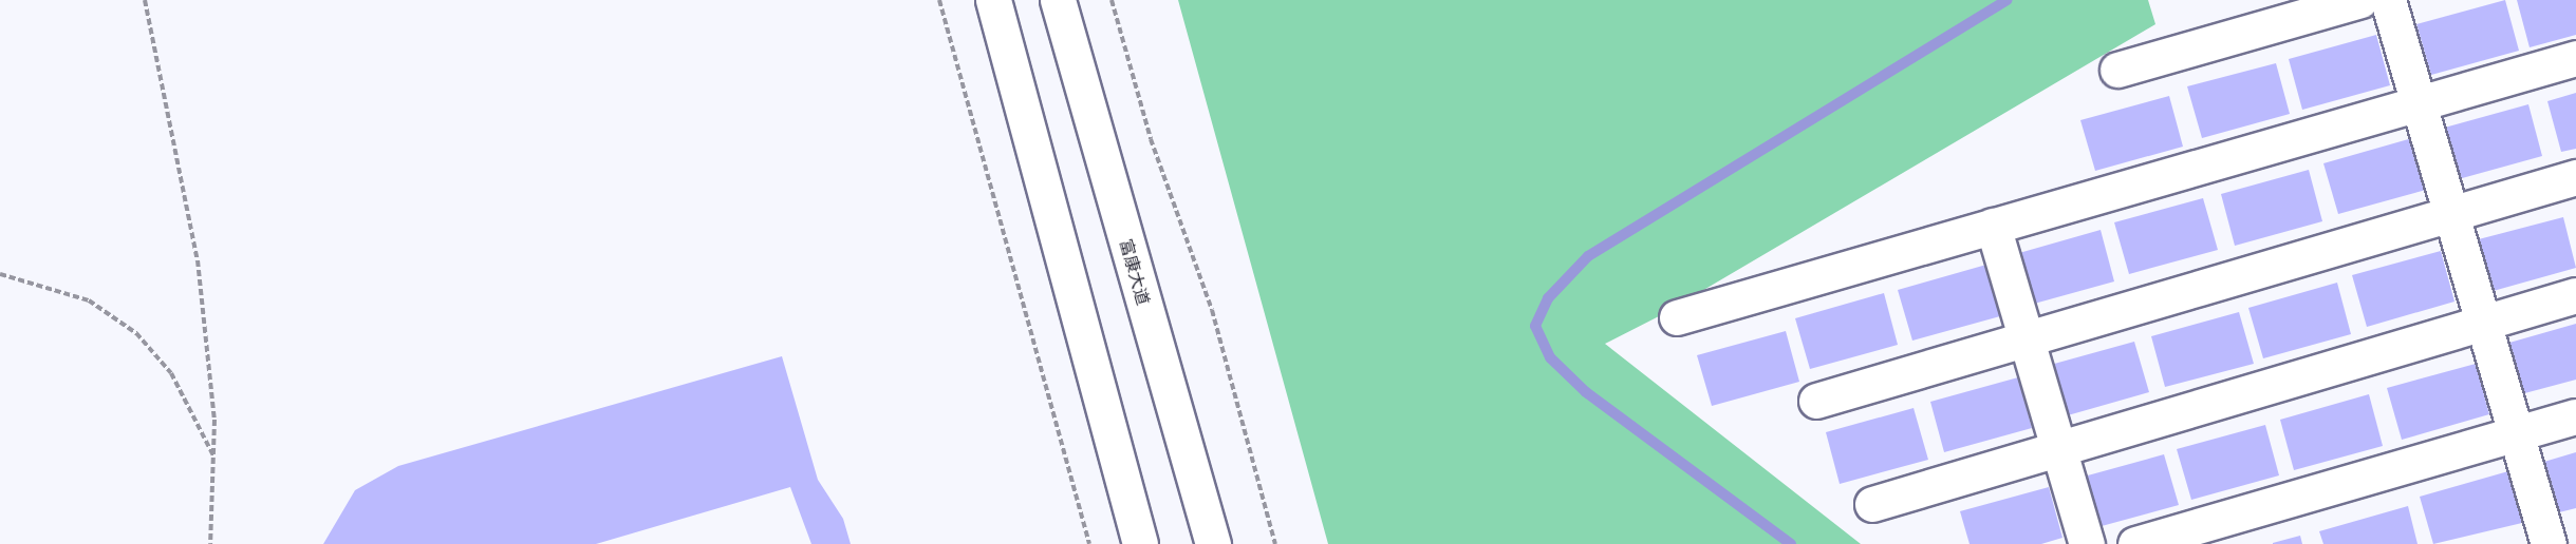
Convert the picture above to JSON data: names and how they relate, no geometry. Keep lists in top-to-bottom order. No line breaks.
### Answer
{"streets":{"street":["富康大道"]}}
